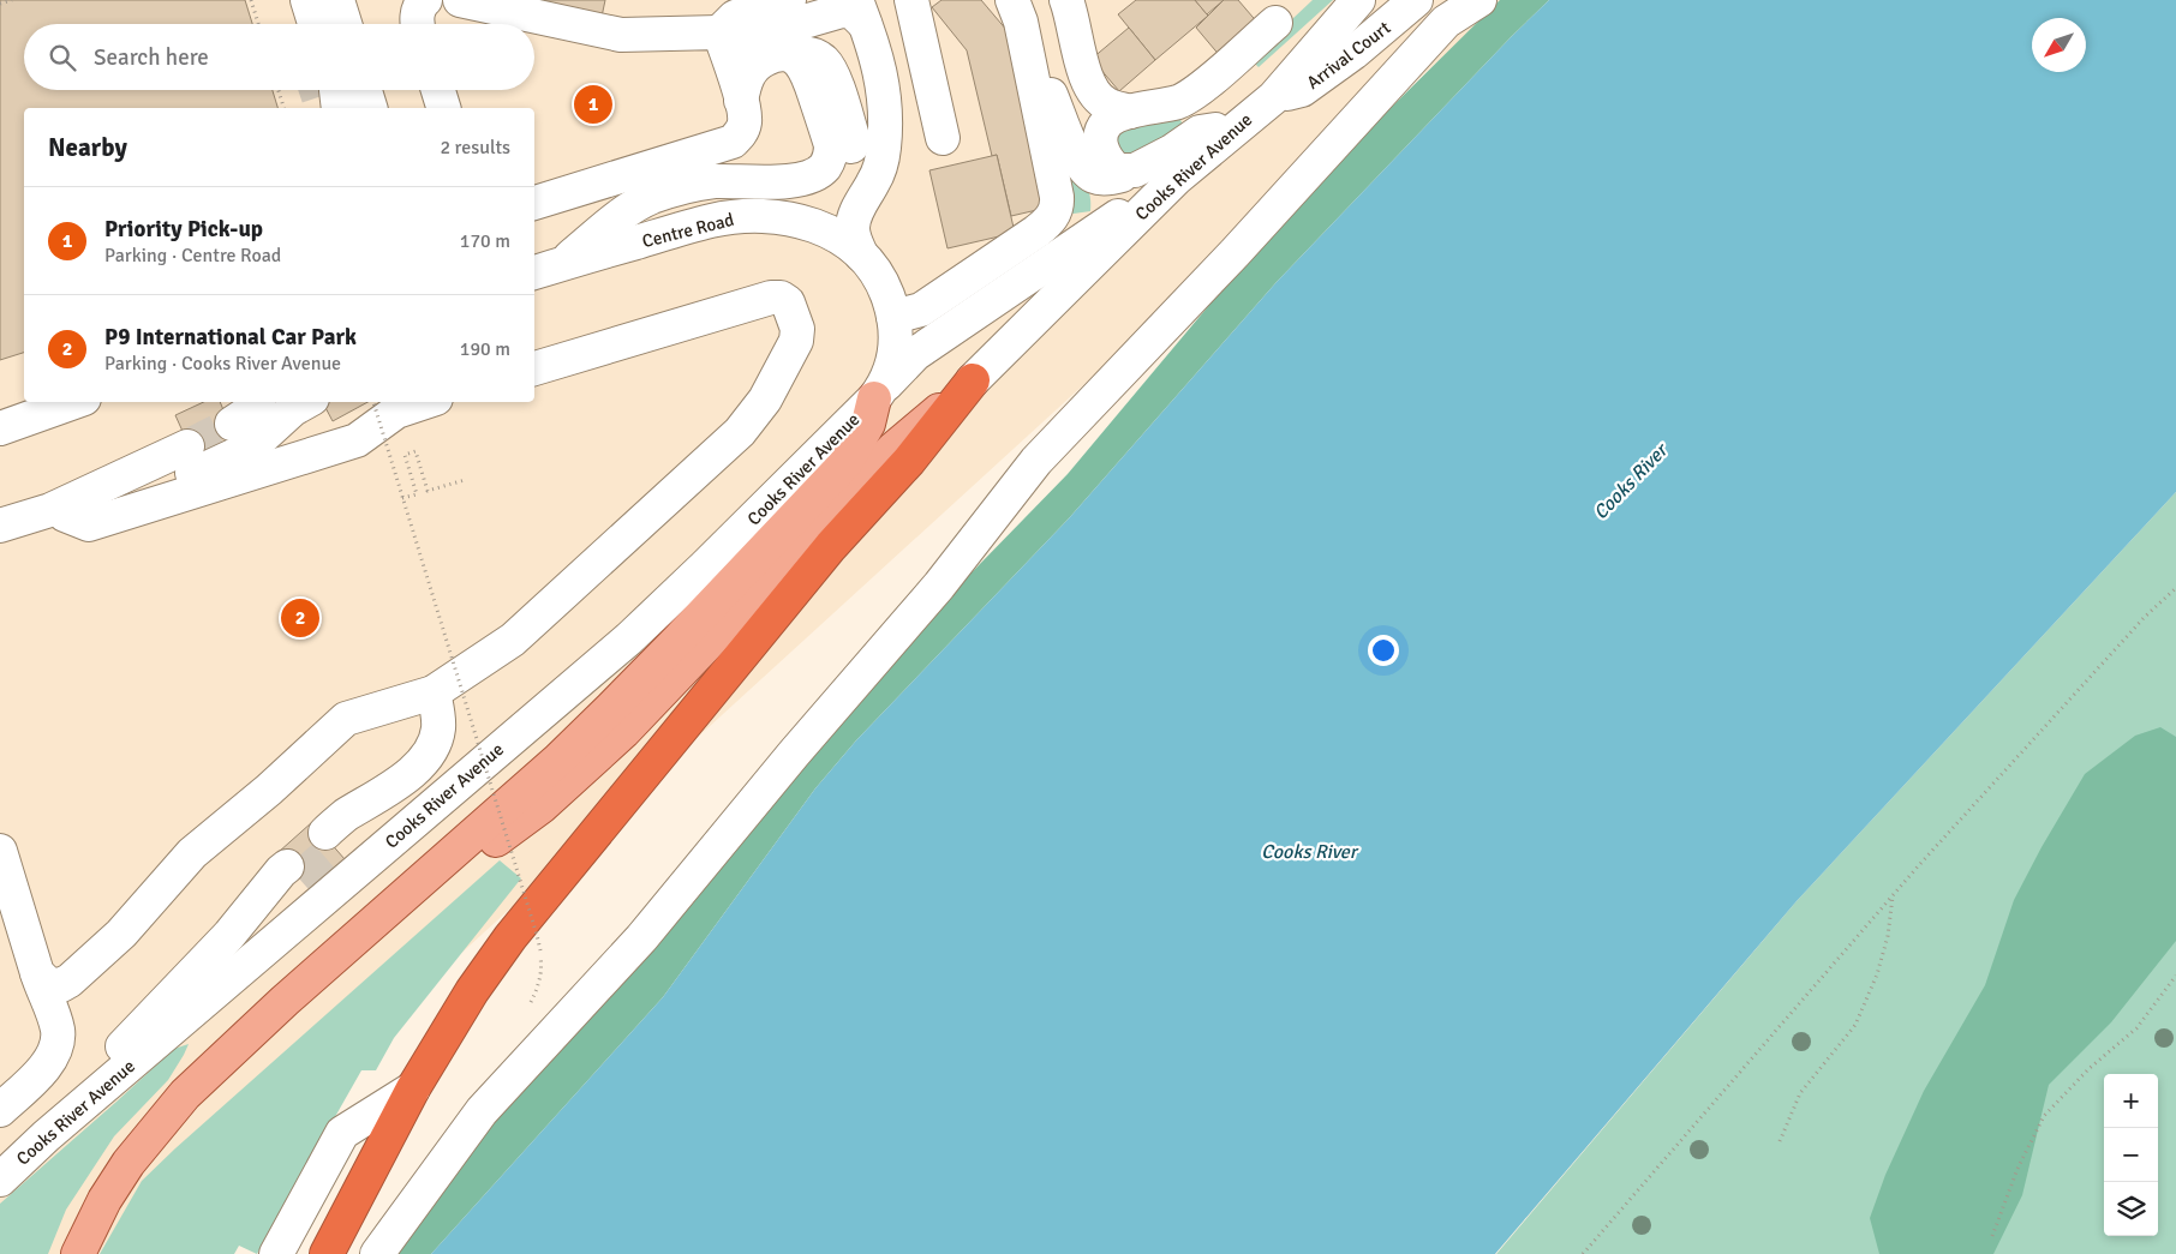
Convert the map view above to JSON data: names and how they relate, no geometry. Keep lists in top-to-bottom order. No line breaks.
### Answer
{"streets":{"street":["Arrival Court","Cooks River Avenue","Centre Road"]},"crossings":[["Arrival Court","Cooks River Avenue"],["Cooks River Avenue","Centre Road"]],"water":["Cooks River"],"north":"bottom left","page":{"search":"Search here","pins":["1","2"],"heading":["Nearby","2 results"],"list":[{"mark":"1","name":"Priority Pick-up","note":"Parking · Centre Road","value":"170 m"},{"mark":"2","name":"P9 International Car Park","note":"Parking · Cooks River Avenue","value":"190 m"}],"map_buttons":["+","−"]}}
